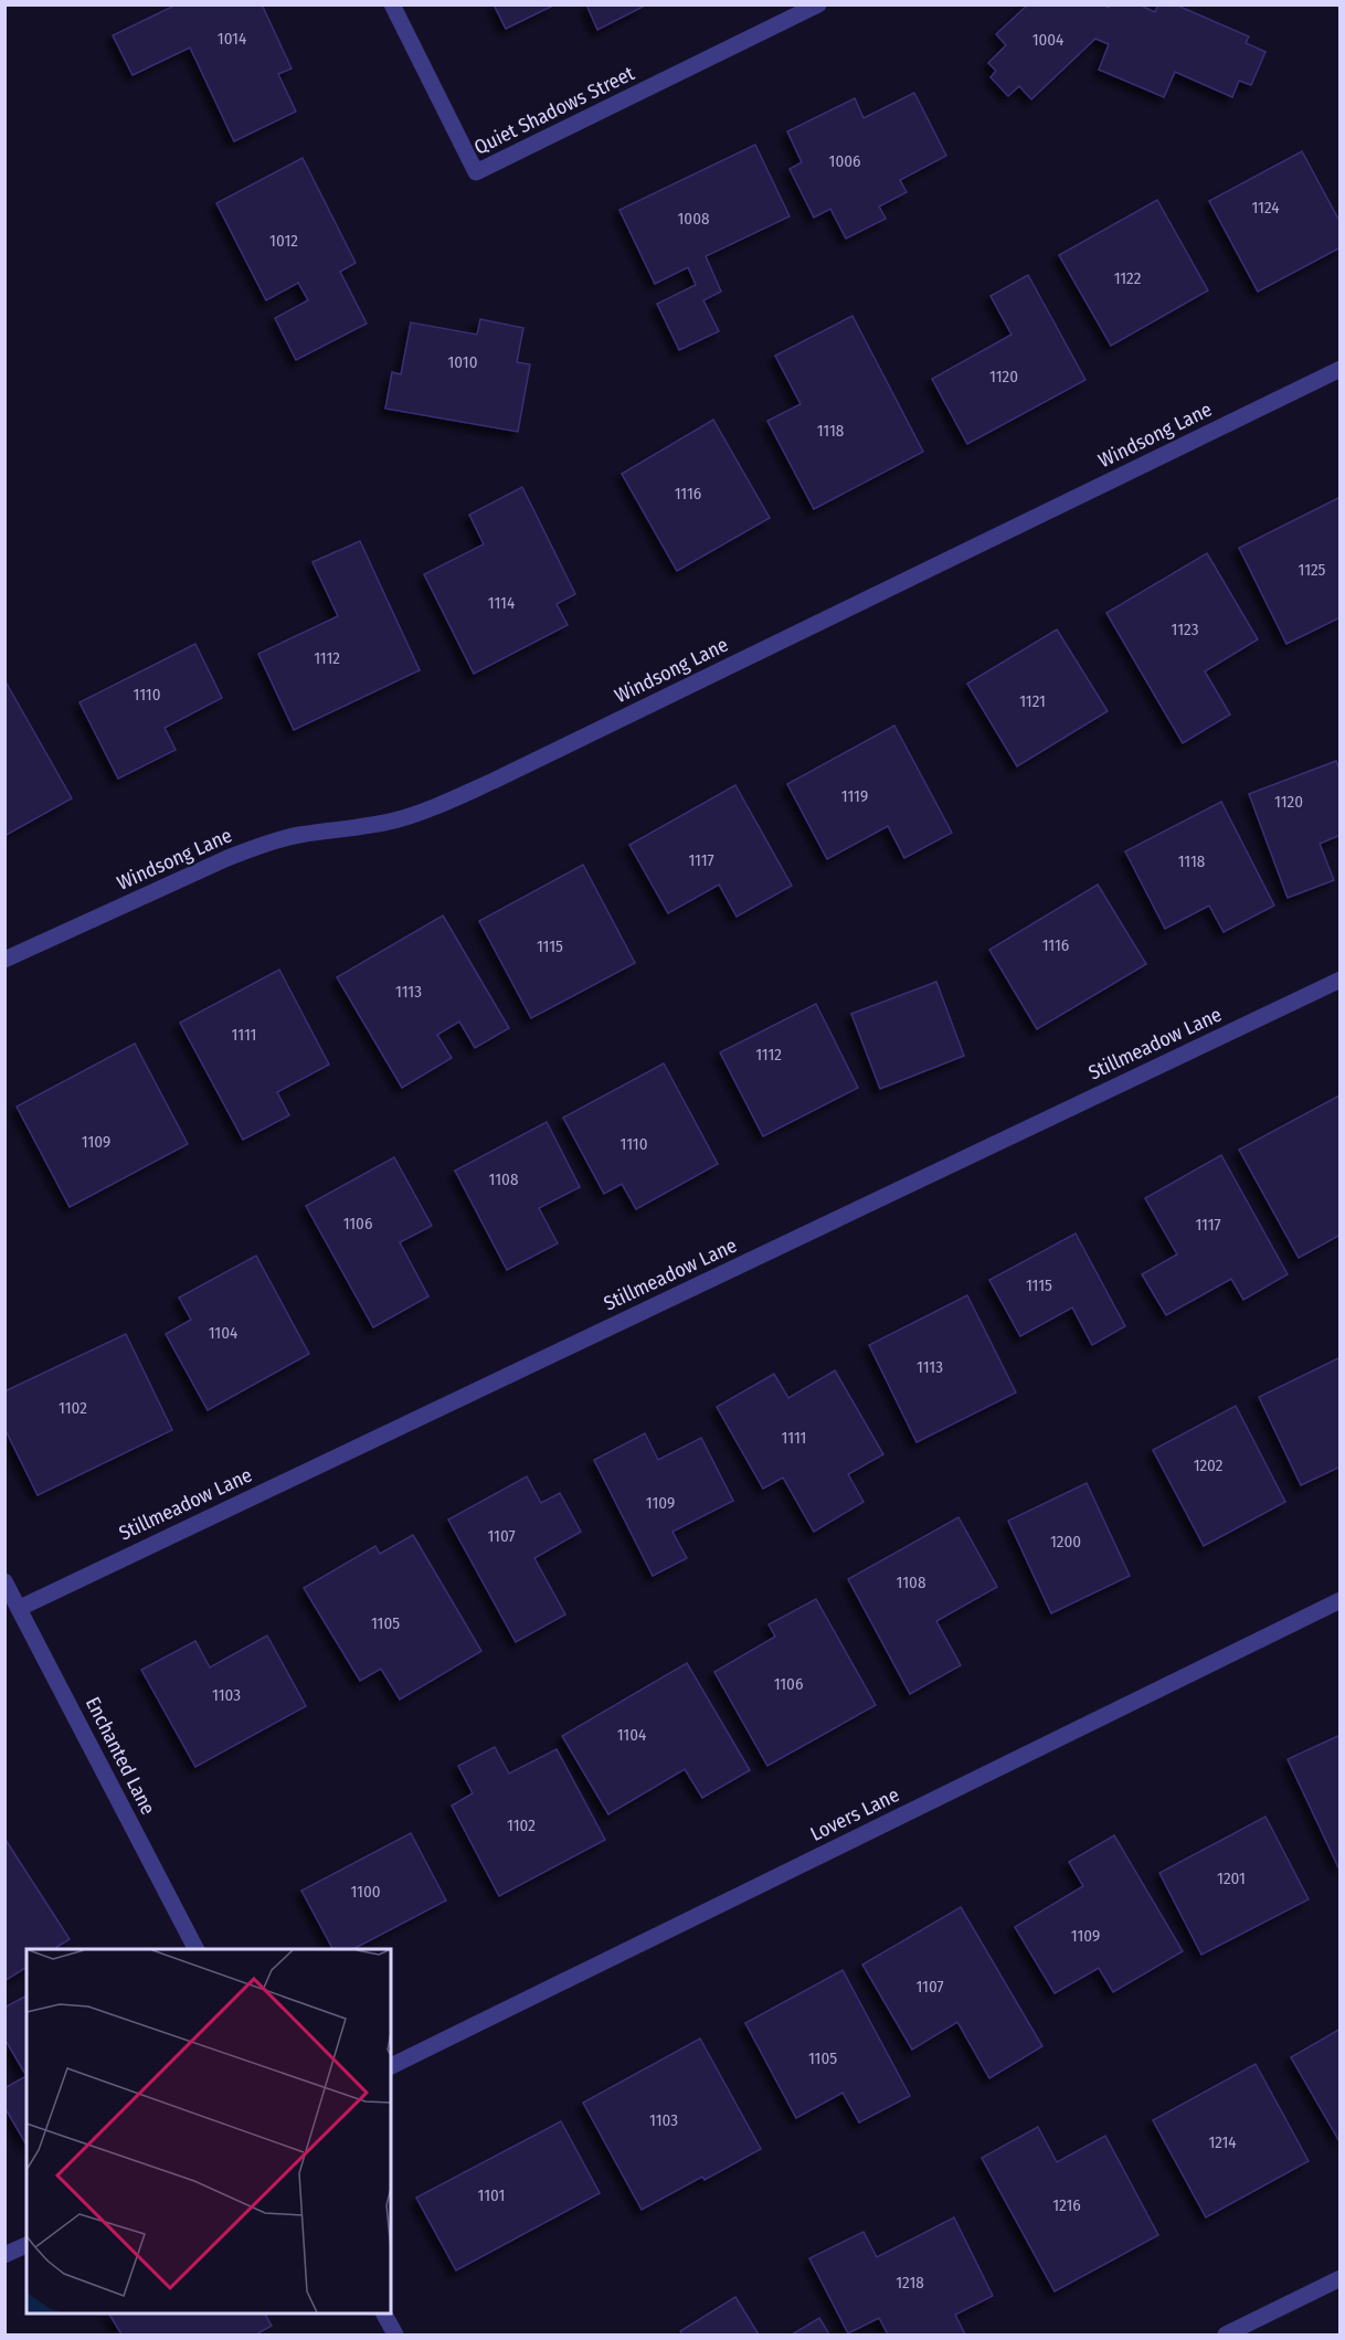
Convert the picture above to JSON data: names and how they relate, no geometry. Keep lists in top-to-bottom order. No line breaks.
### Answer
{"streets":{"street":["Quiet Shadows Street","Windsong Lane","Stillmeadow Lane","Enchanted Lane","Lovers Lane"]},"crossings":[["Stillmeadow Lane","Enchanted Lane"]],"house_numbers":["1014","1004","1006","1124","1008","1012","1122","1010","1120","1118","1116","1125","1114","1123","1112","1110","1121","1119","1120","1117","1118","1116","1115","1113","1111","1112","1109","1110","1108","1106","1117","1115","1104","1113","1102","1111","1202","1109","1107","1200","1108","1105","1106","1103","1104","1102","1201","1100","1109","1107","1105","1103","1214","1101","1216","1218"]}
